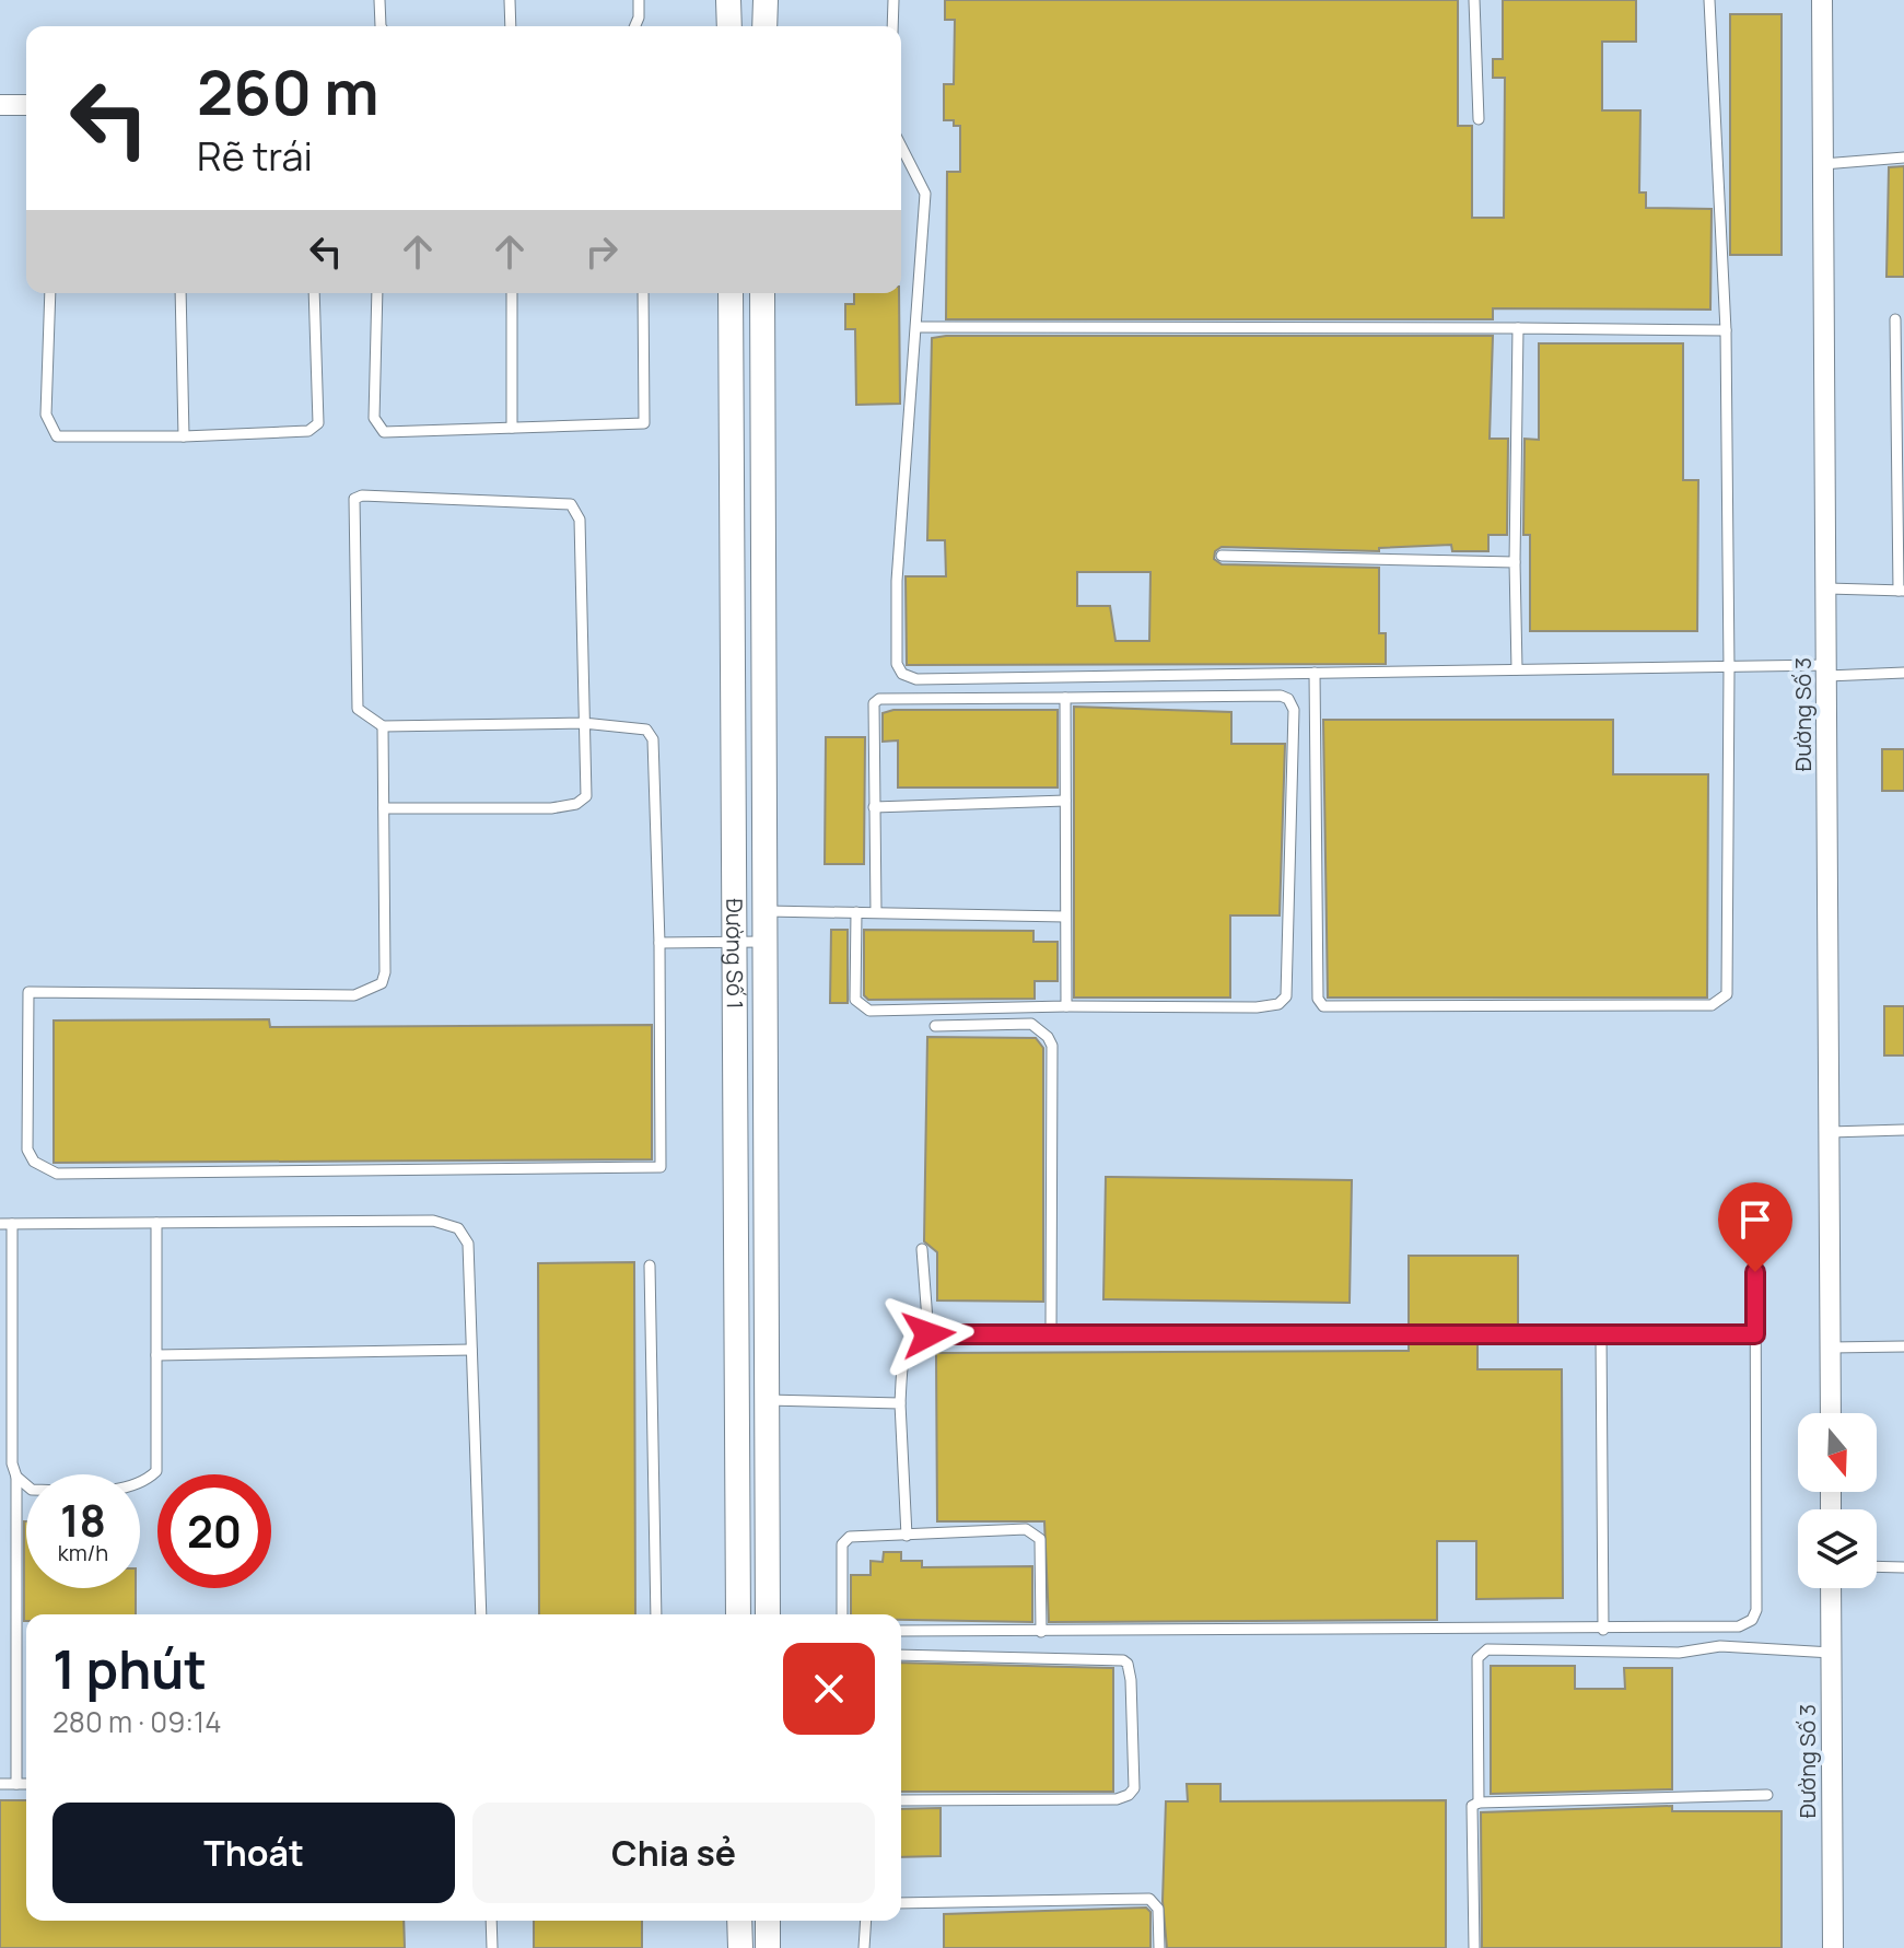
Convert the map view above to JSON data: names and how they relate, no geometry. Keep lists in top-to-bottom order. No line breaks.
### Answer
{"streets":{"street":["Đường Số 3","Đường Số 1"]},"north":"bottom","page":{"turn":["260 m","Rẽ trái"],"speed":"18 km/h","limit":"20","heading":["1 phút","280 m · 09:14"],"buttons":["Thoát","Chia sẻ"]}}
